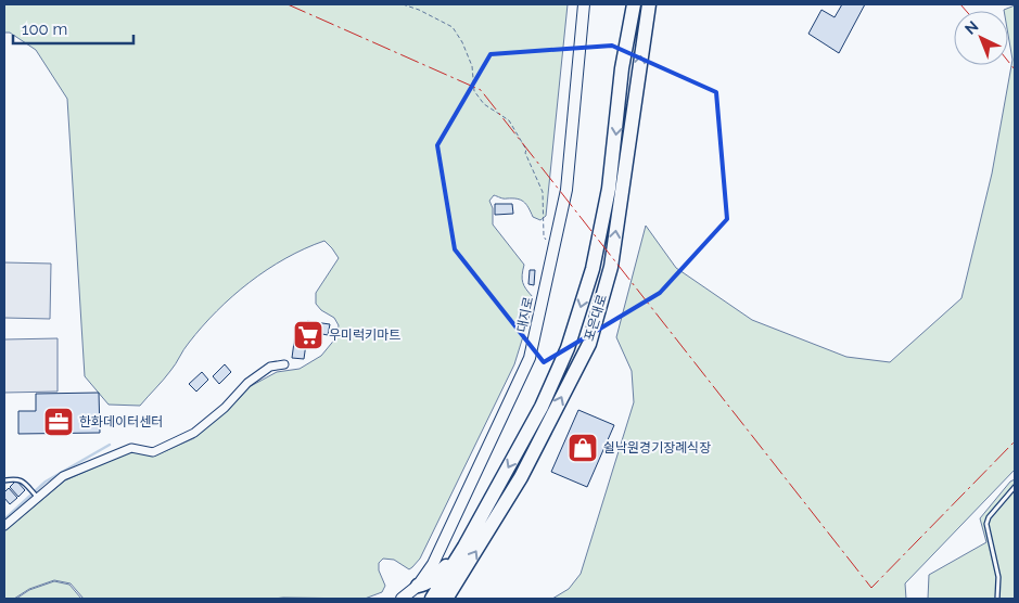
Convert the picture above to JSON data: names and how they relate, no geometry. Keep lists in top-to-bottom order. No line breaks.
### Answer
{"streets":{"highway":["포은대로"],"main road":["대지로"]},"places":{"supermarket":["우미럭키마트"],"office":["한화데이터센터"],"shop":["쉴낙원경기장례식장"]},"scale_bar":"100 m","north":"top left"}
